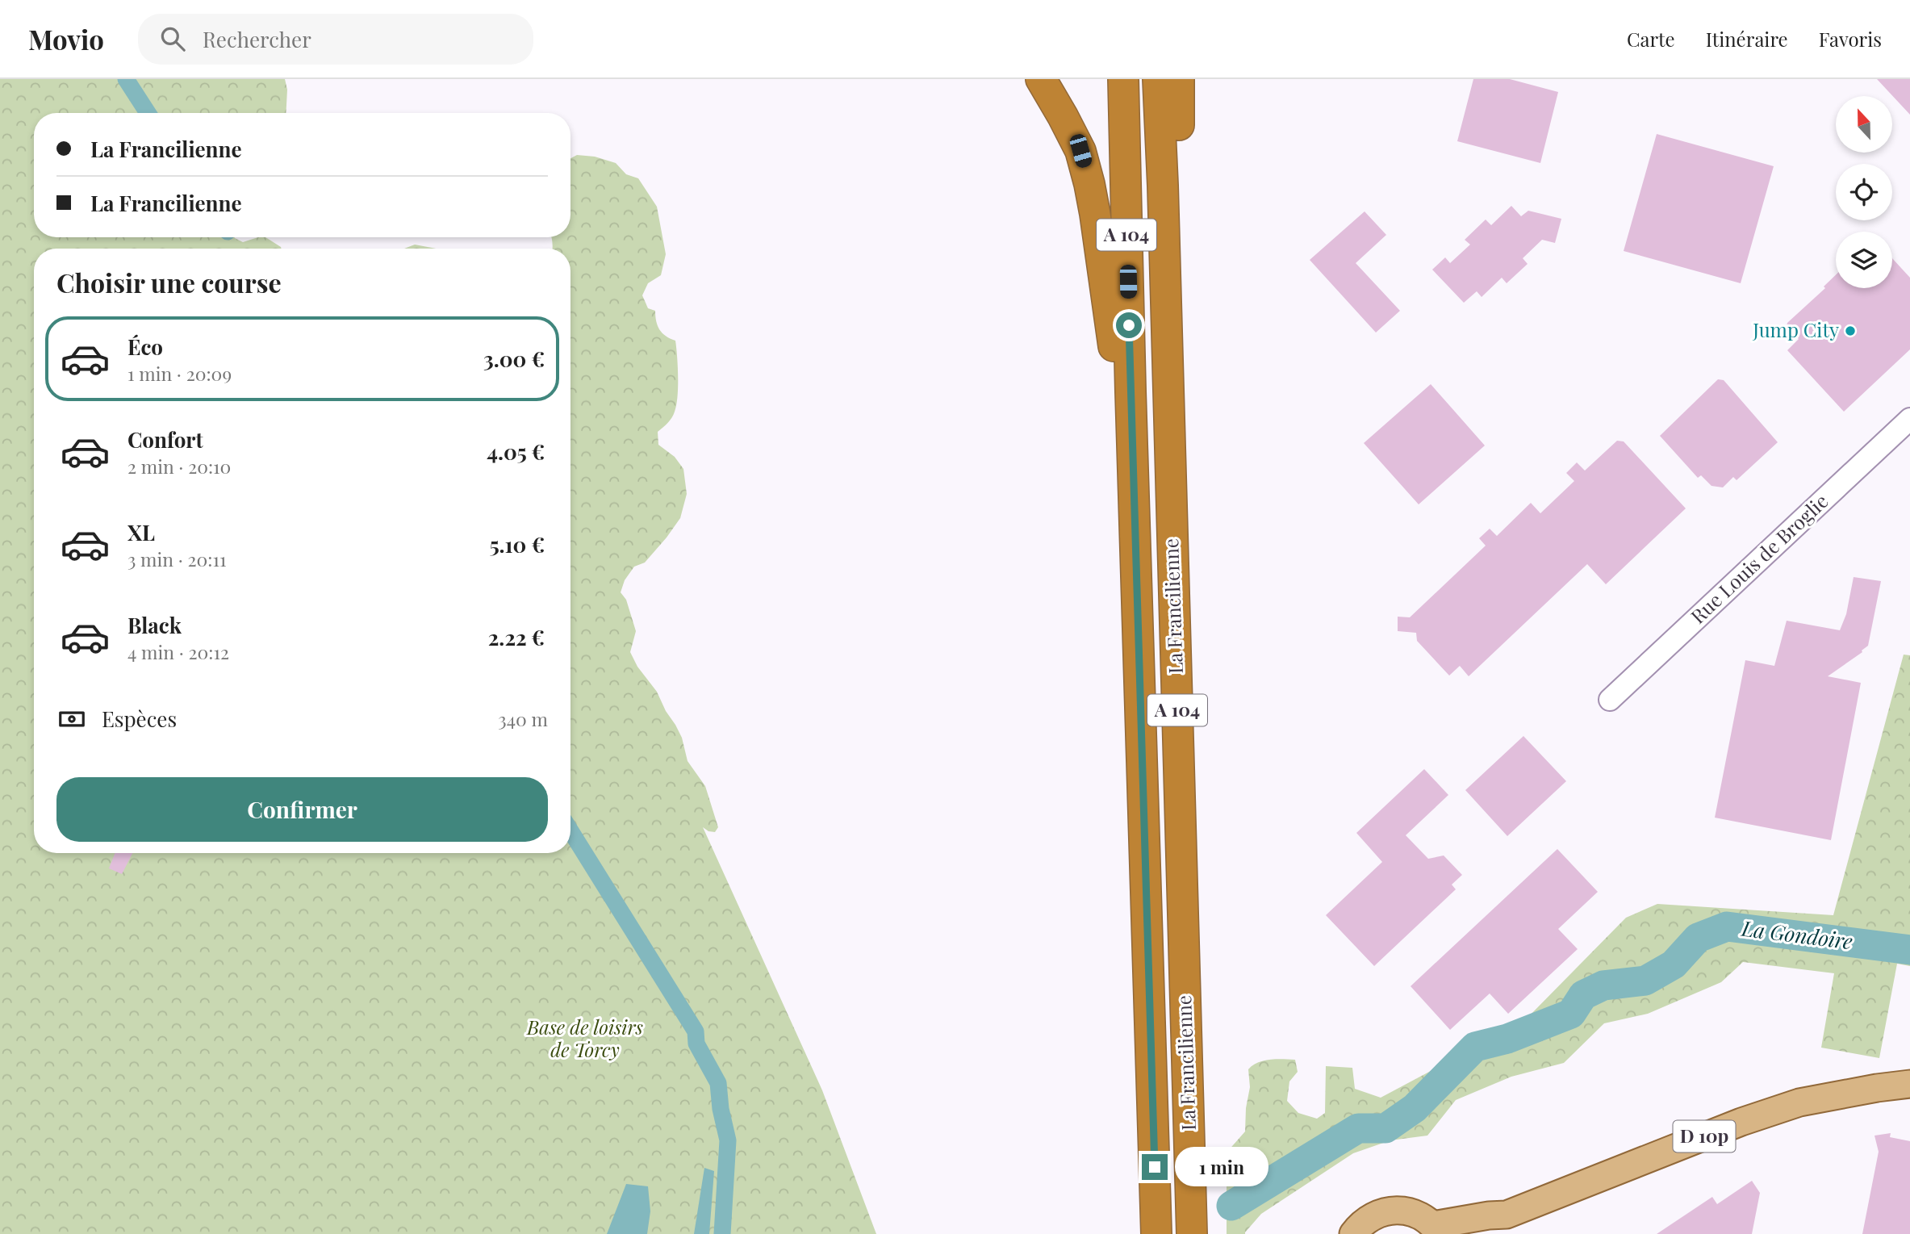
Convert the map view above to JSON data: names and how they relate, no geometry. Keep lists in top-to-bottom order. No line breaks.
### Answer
{"streets":{"highway":["A 104","La Francilienne"],"main road":["D 10p"],"street":["Rue Louis de Broglie"]},"water":["La Gondoire"],"parks":["Base de loisirs de Torcy"],"places":["Jump City"],"north":"top","page":{"header":"Movio","search":"Rechercher","nav":["Carte","Itinéraire","Favoris"],"banner":["La Francilienne","La Francilienne"],"heading":"Choisir une course","list":[{"name":"Éco","note":"1 min · 20:09","value":"3.00 €"},{"name":"Confort","note":"2 min · 20:10","value":"4.05 €"},{"name":"XL","note":"3 min · 20:11","value":"5.10 €"},{"name":"Black","note":"4 min · 20:12","value":"2.22 €"}],"pay":["Espèces","340 m"],"buttons":"Confirmer","bubble":"1 min"}}
